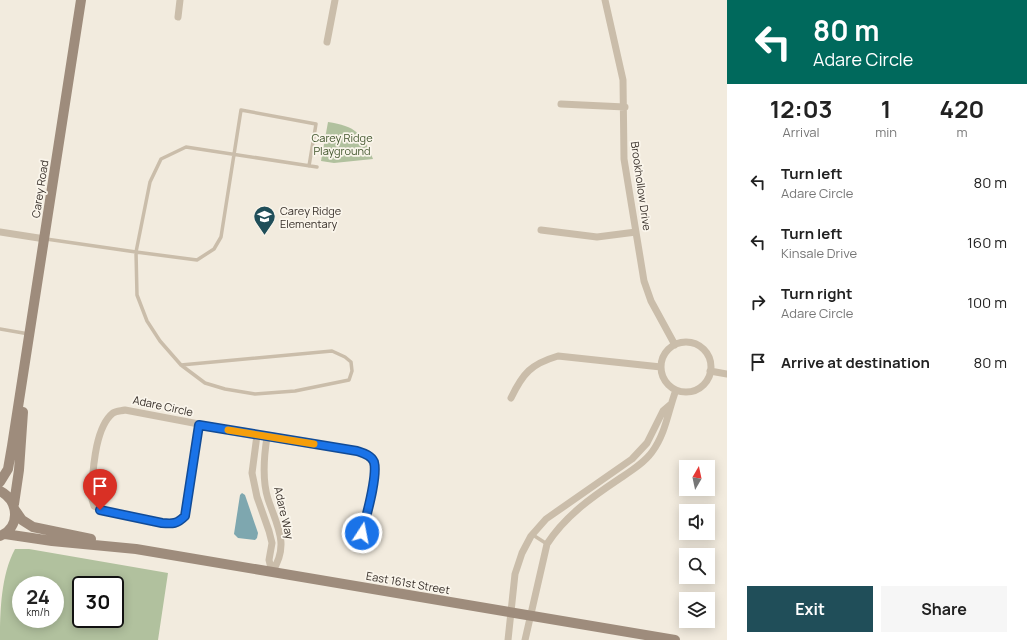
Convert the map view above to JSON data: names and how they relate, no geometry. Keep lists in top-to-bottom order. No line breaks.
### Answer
{"streets":{"street":["Brookhollow Drive","Carey Road","Adare Circle","Adare Way","East 161st Street"]},"crossings":[["Carey Road","East 161st Street"],["Adare Circle","Adare Way"],["Adare Way","East 161st Street"]],"parks":["Carey Ridge Playground"],"places":{"school or university":["Carey Ridge Elementary"]},"north":"top","page":{"turn":["80 m","Adare Circle"],"eta":["12:03","Arrival","1","min","420","m"],"list":[{"name":"Turn left","note":"Adare Circle","value":"80 m"},{"name":"Turn left","note":"Kinsale Drive","value":"160 m"},{"name":"Turn right","note":"Adare Circle","value":"100 m"},{"name":"Arrive at destination","value":"80 m"}],"speed":"24 km/h","limit":"30","buttons":["Exit","Share"]}}
